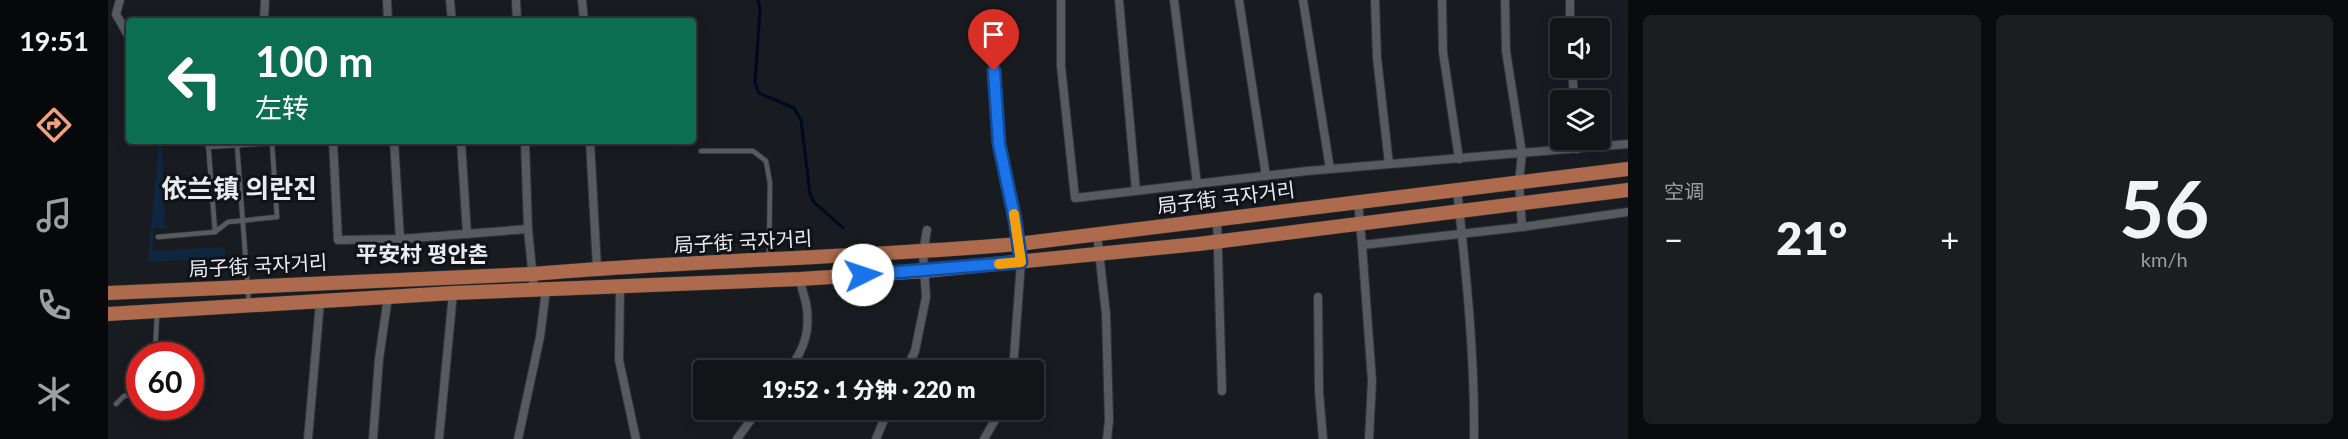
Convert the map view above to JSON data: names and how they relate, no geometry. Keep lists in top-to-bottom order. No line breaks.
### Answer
{"streets":{"main road":["局子街 국자거리"]},"districts":["依兰镇 의란진","平安村 평안촌"],"page":{"tabs":"19:51","tile":["空调",["56","km/h"]],"turn":["100 m","左转"],"heat":["−","21°","+"],"limit":"60","trip":"19:52 · 1 分钟 · 220 m"}}
